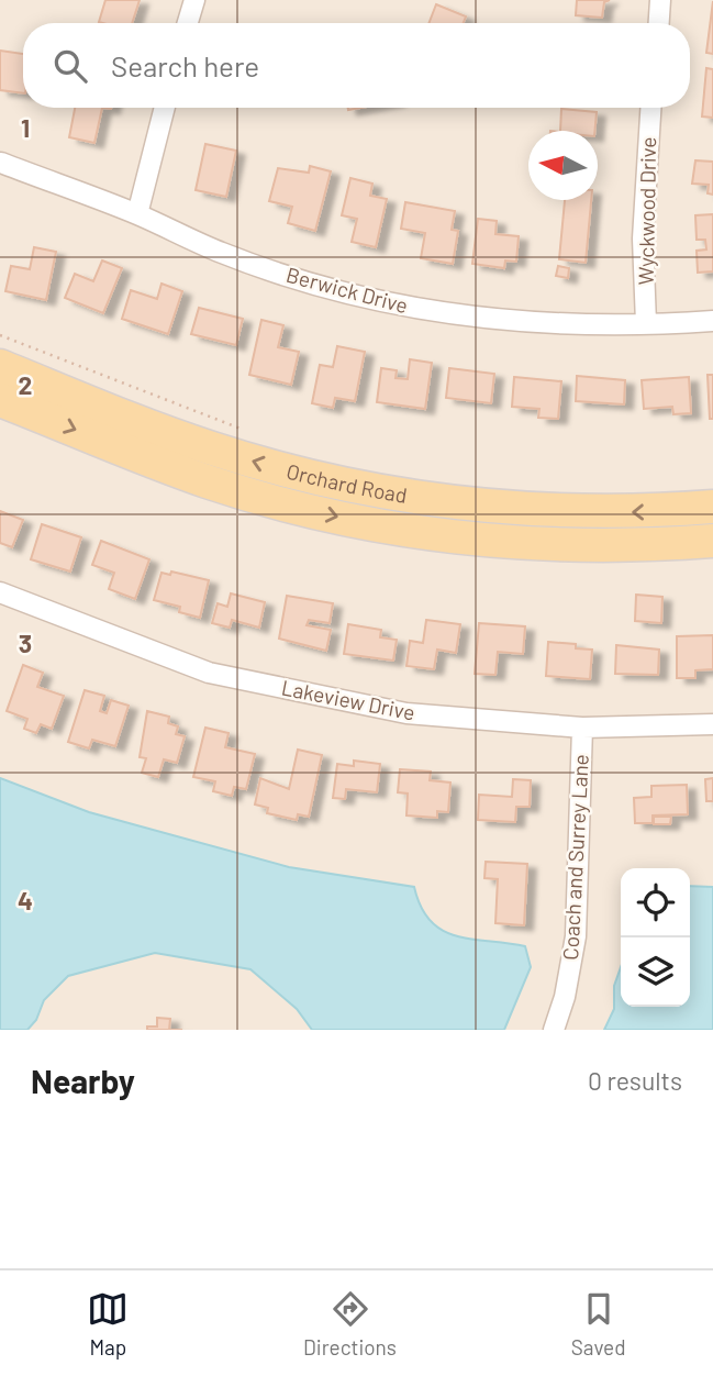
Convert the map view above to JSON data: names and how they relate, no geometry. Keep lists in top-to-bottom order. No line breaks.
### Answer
{"streets":{"main road":["Orchard Road"],"street":["Wyckwood Drive","Berwick Drive","Lakeview Drive","Coach and Surrey Lane"]},"crossings":[["Wyckwood Drive","Berwick Drive"],["Lakeview Drive","Coach and Surrey Lane"]],"north":"left","page":{"search":"Search here","heading":["Nearby","0 results"],"nav":["Map","Directions","Saved"]},"grid":{"rows":["1","2","3","4"]}}
